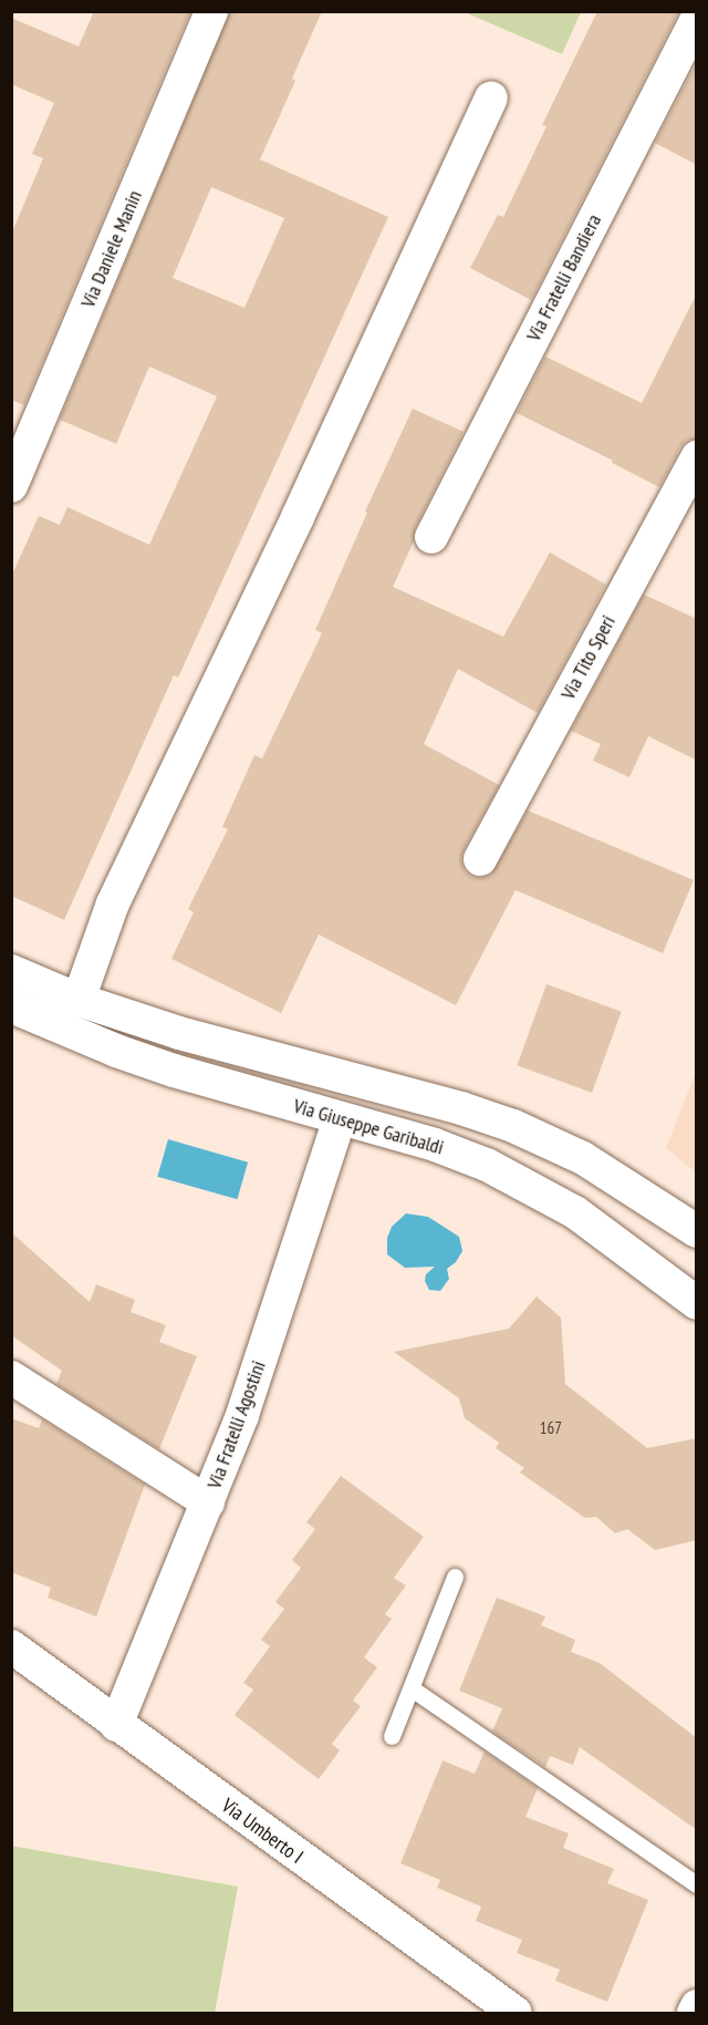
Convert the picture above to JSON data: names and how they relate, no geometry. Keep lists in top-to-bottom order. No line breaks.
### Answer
{"streets":{"street":["Via Daniele Manin","Via Fratelli Bandiera","Via Tito Speri","Via Giuseppe Garibaldi","Via Fratelli Agostini","Via Umberto I"]},"crossings":[["Via Giuseppe Garibaldi","Via Fratelli Agostini"],["Via Fratelli Agostini","Via Umberto I"]],"house_numbers":["167"]}
